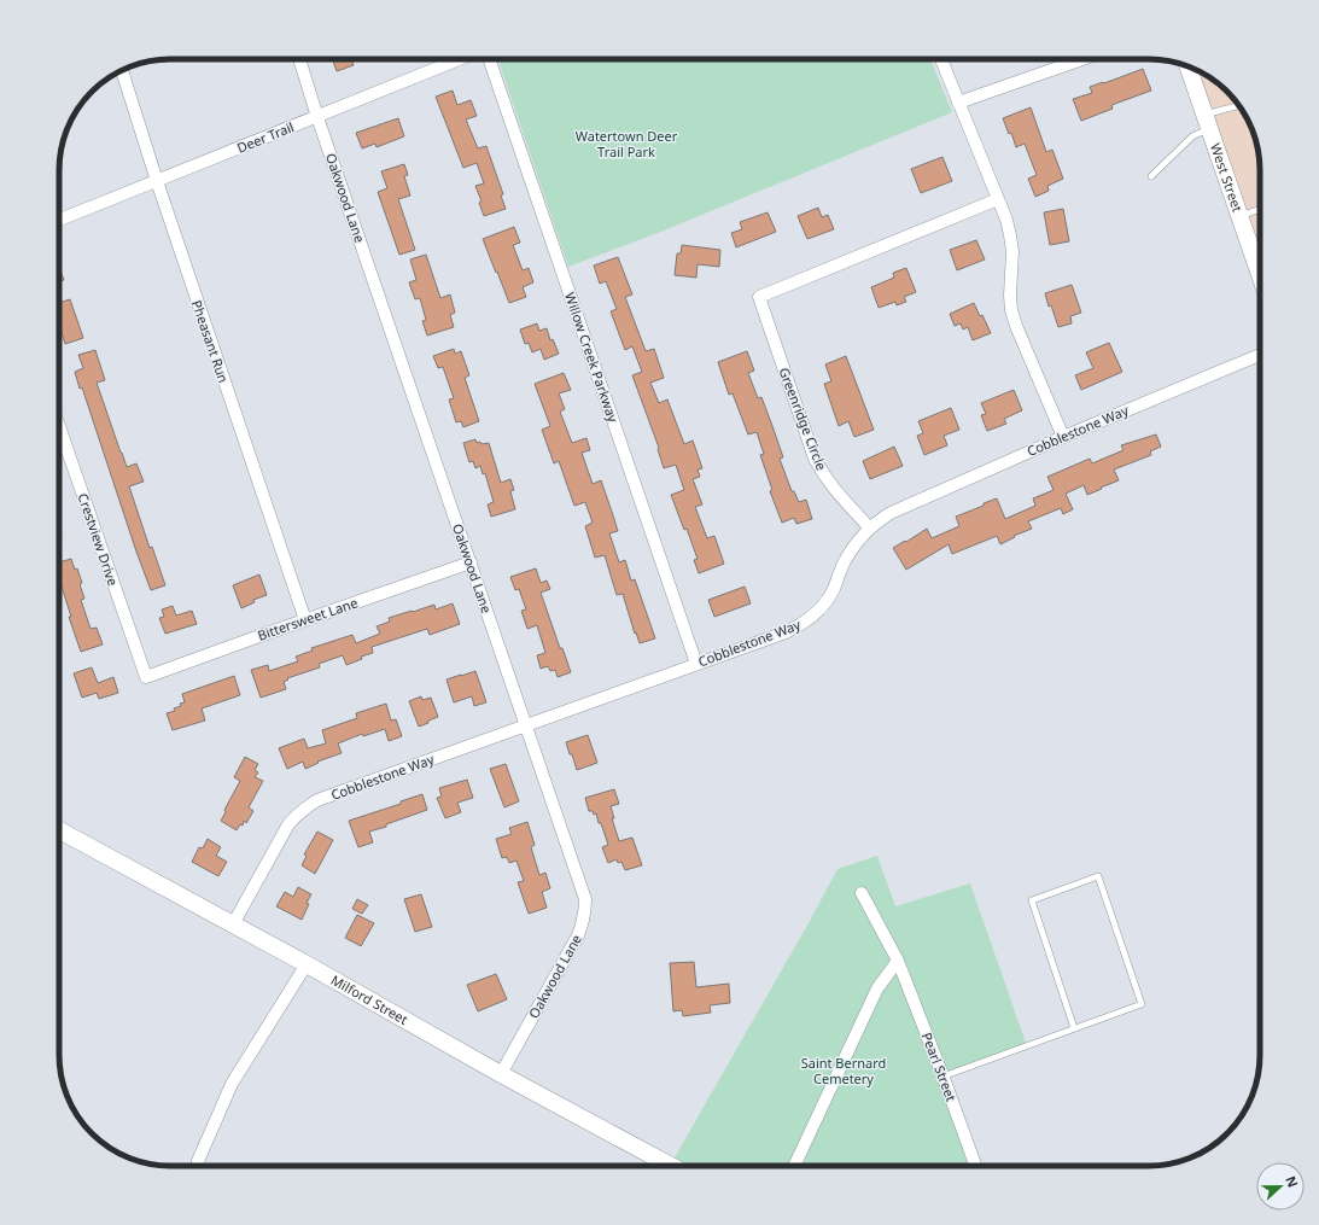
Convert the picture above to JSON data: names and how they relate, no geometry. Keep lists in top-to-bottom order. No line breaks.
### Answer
{"streets":{"main road":["West Street","Milford Street"],"street":["Deer Trail","Oakwood Lane","Pheasant Run","Willow Creek Parkway","Greenridge Circle","Cobblestone Way","Crestview Drive","Bittersweet Lane","Pearl Street"]},"crossings":[["Deer Trail","Oakwood Lane"],["Deer Trail","Pheasant Run"],["Oakwood Lane","Cobblestone Way"],["Oakwood Lane","Bittersweet Lane"],["Oakwood Lane","Milford Street"],["Pheasant Run","Bittersweet Lane"],["Willow Creek Parkway","Cobblestone Way"],["Greenridge Circle","Cobblestone Way"],["Cobblestone Way","Milford Street"],["Crestview Drive","Bittersweet Lane"]],"parks":["Watertown Deer Trail Park","Saint Bernard Cemetery"],"north":"right"}
